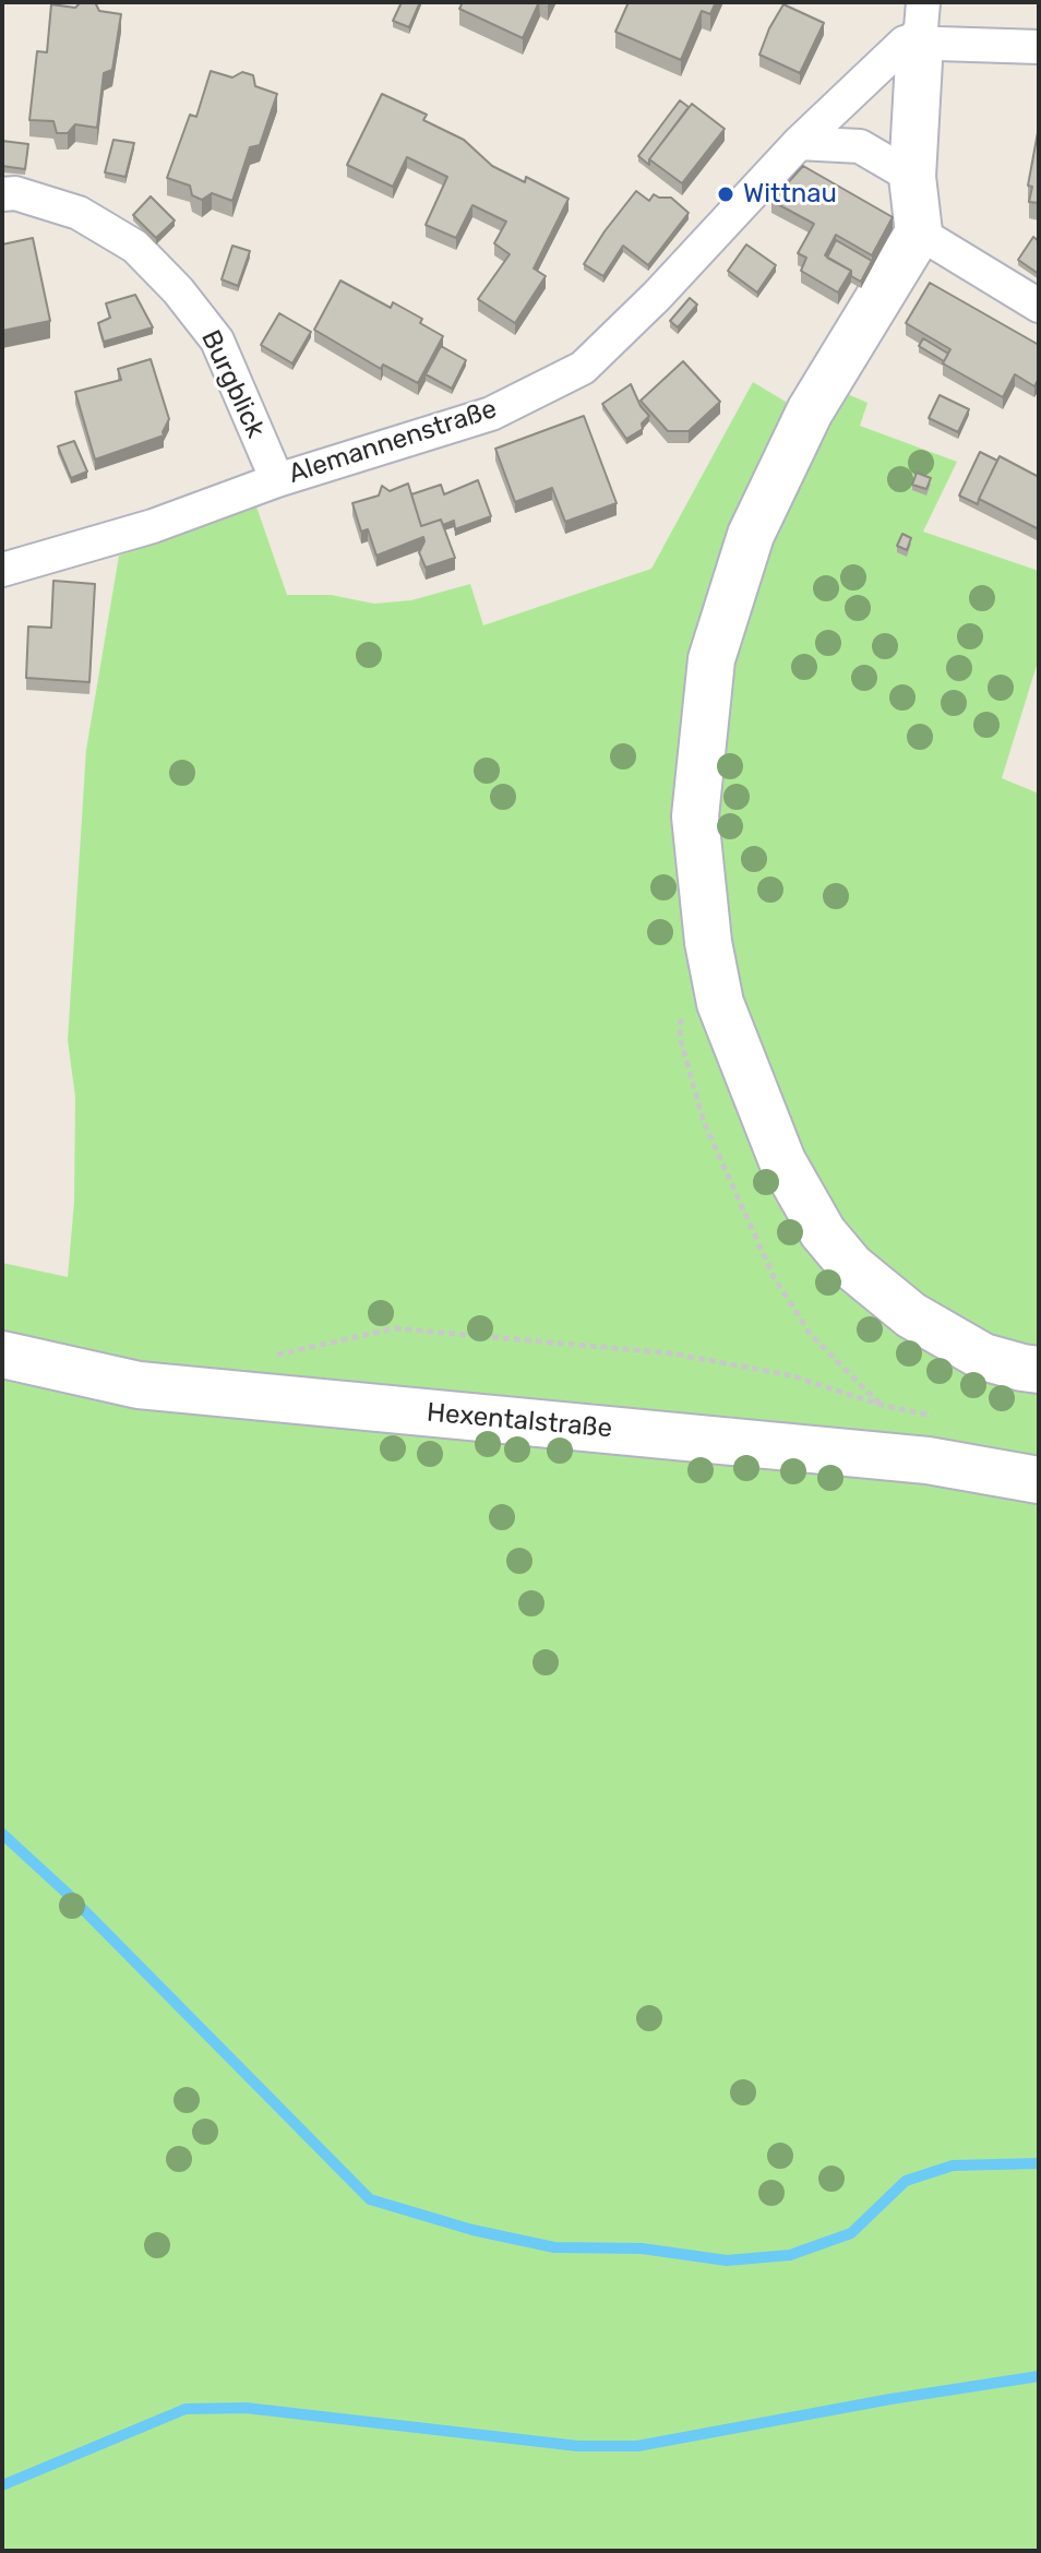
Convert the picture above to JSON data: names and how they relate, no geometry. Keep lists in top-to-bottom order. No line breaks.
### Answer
{"streets":{"street":["Burgblick","Alemannenstraße","Hexentalstraße"]},"crossings":[["Burgblick","Alemannenstraße"]],"places":["Wittnau"]}
